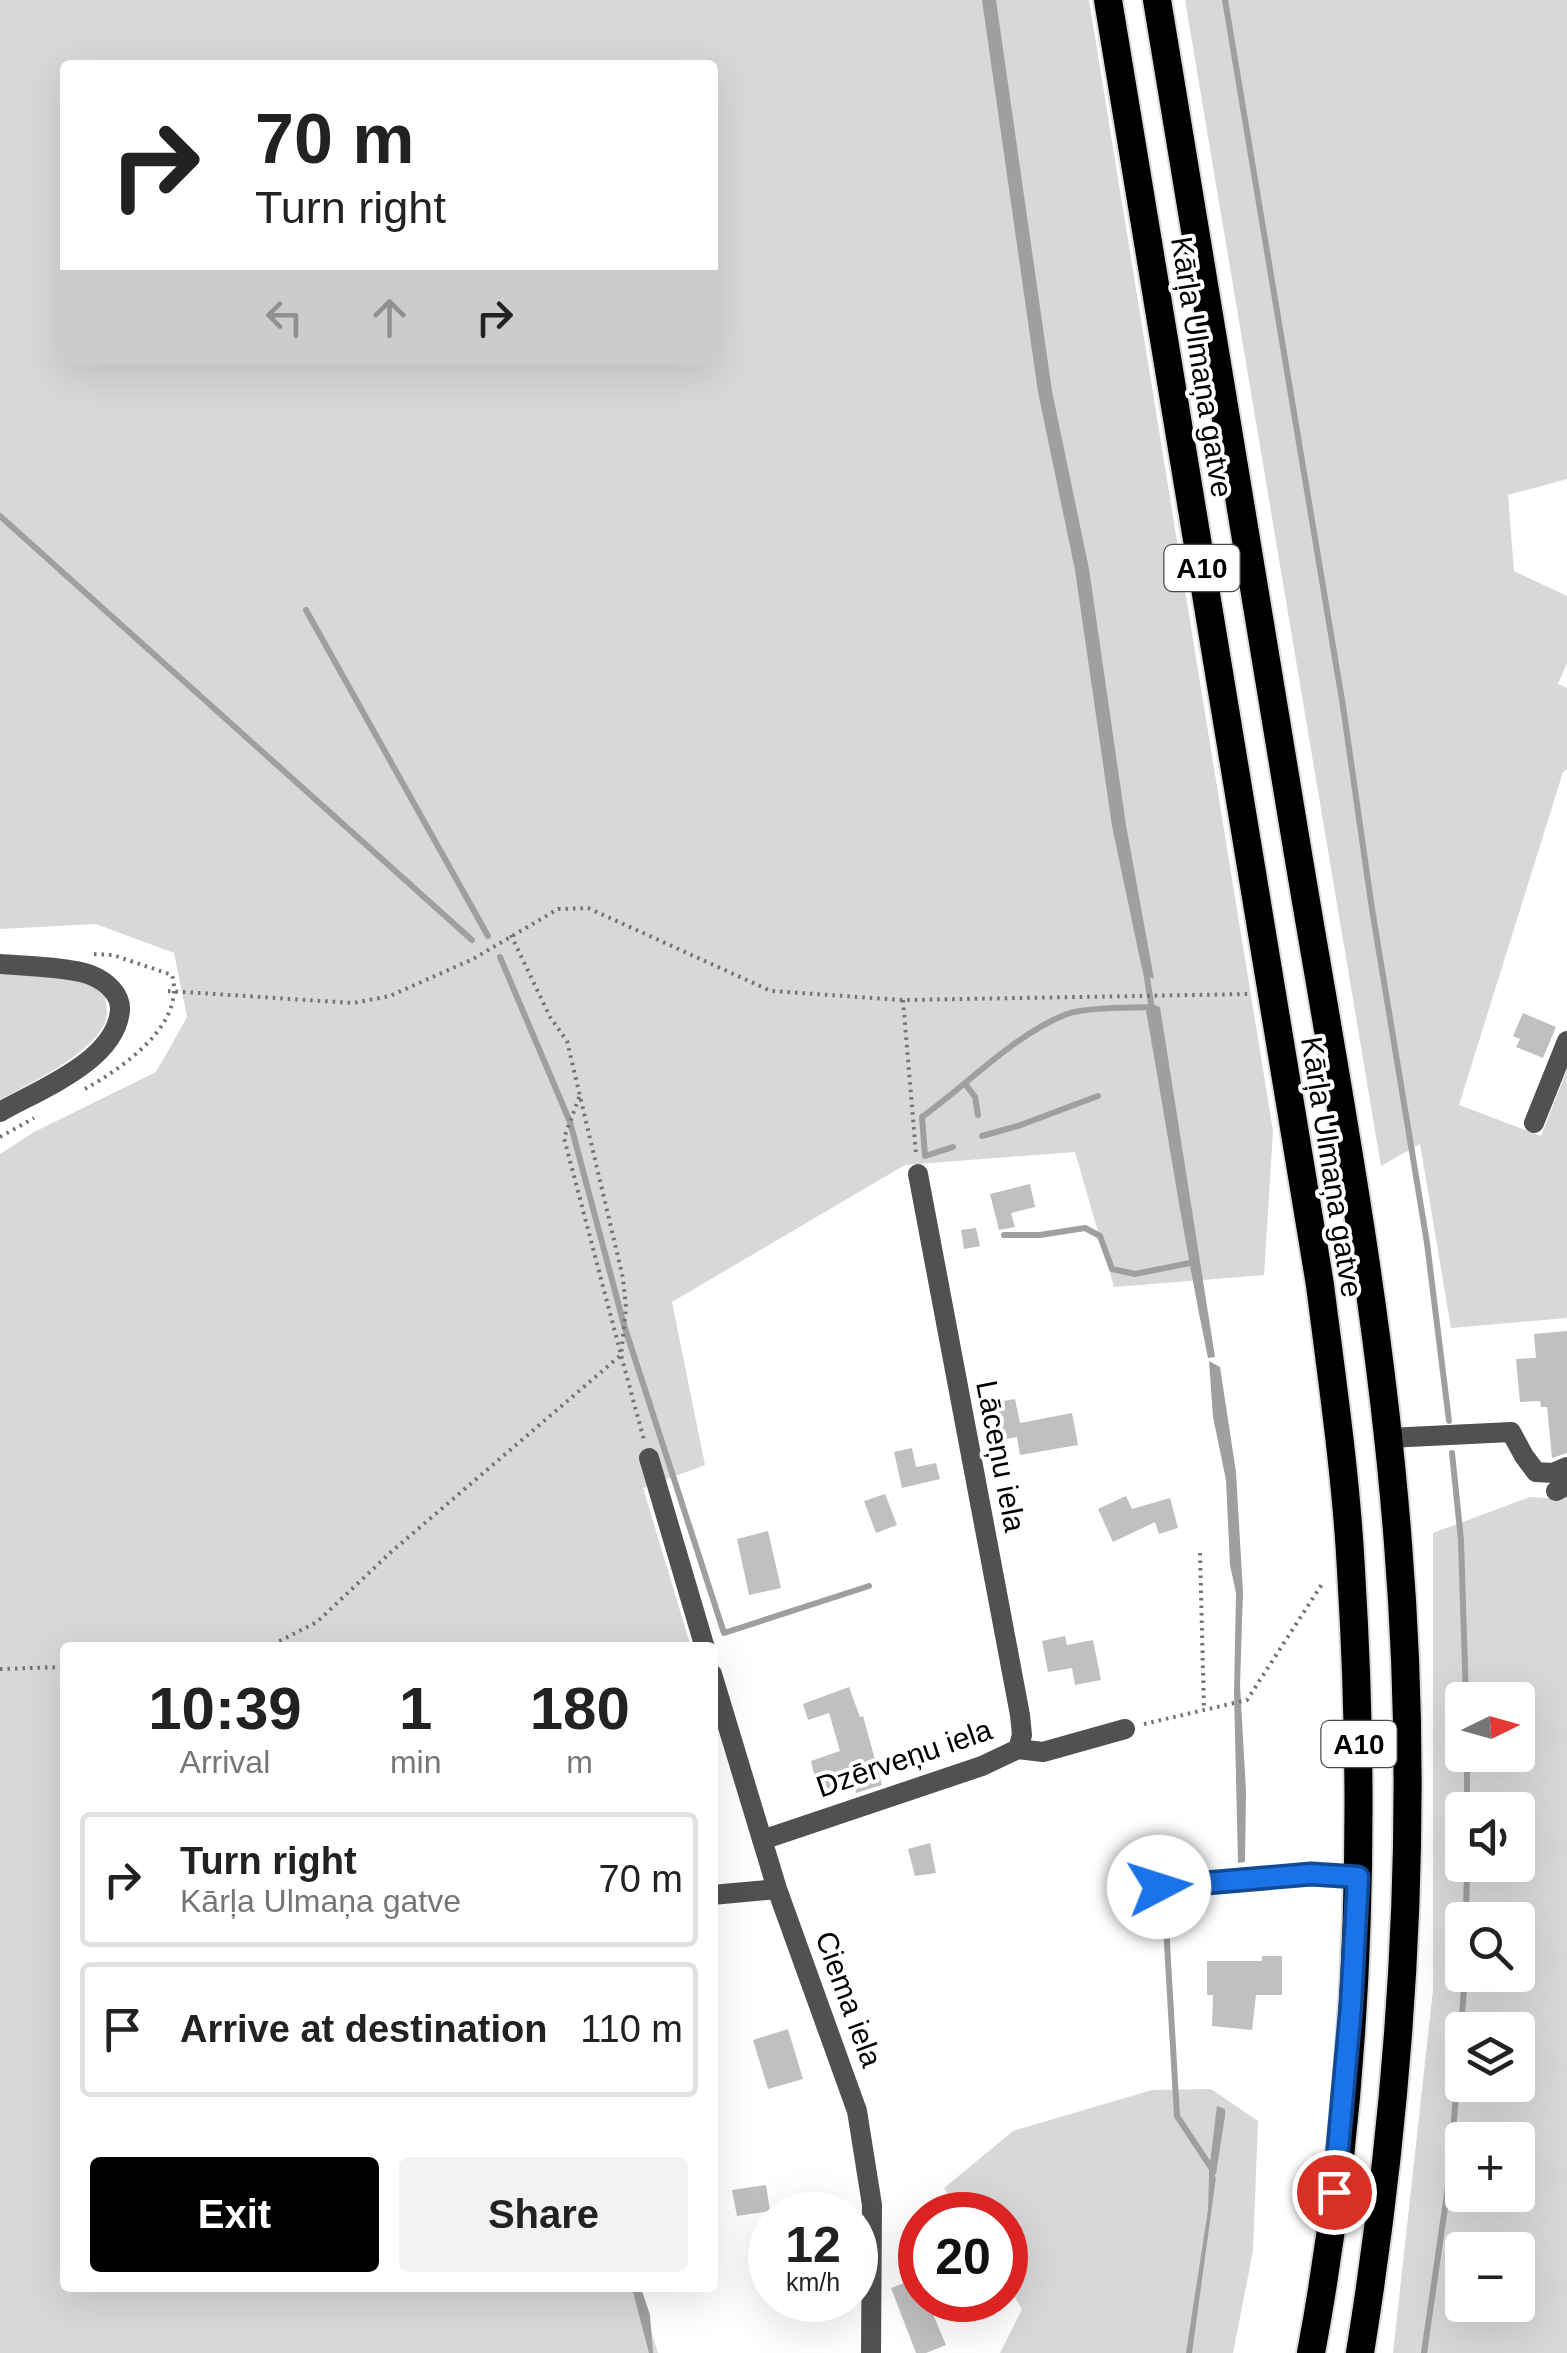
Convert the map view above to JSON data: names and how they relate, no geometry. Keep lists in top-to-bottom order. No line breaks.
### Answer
{"streets":{"highway":["Kārļa Ulmaņa gatve","A10"],"street":["Lāceņu iela","Dzērveņu iela","Ciema iela"]},"crossings":[["Lāceņu iela","Dzērveņu iela"],["Dzērveņu iela","Ciema iela"]],"north":"right","page":{"turn":["70 m","Turn right"],"eta":["10:39","Arrival","1","min","180","m"],"map_buttons":["+","−"],"list":[{"name":"Turn right","note":"Kārļa Ulmaņa gatve","value":"70 m"},{"name":"Arrive at destination","value":"110 m"}],"buttons":["Exit","Share"],"speed":"12 km/h","limit":"20"}}
